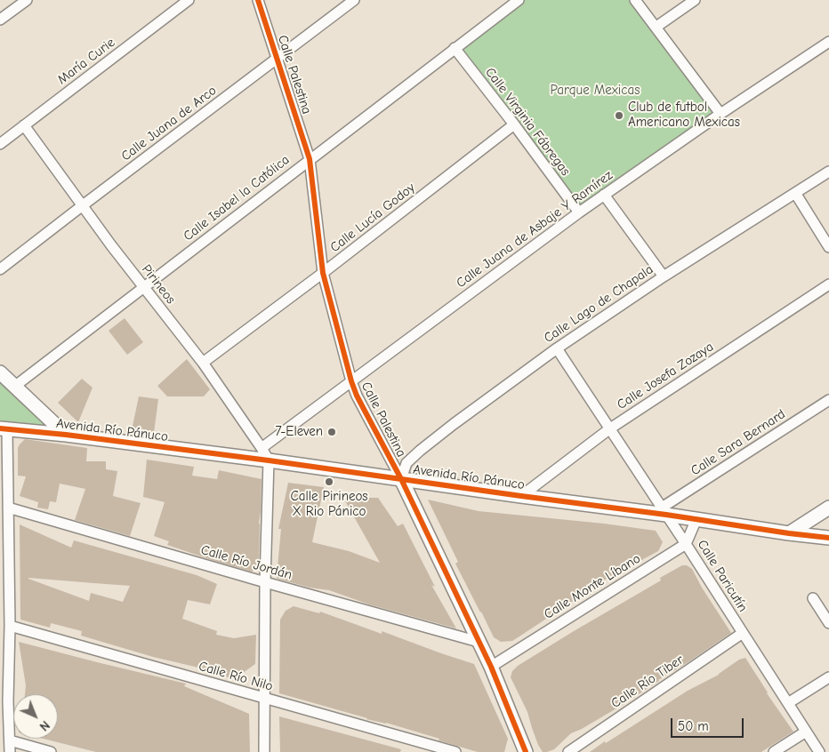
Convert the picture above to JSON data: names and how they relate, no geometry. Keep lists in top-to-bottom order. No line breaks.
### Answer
{"streets":{"street":["María Curie","Calle Palestina","Calle Virginia Fábregas","Calle Juana de Arco","Calle Isabel la Católica","Calle Lucía Godoy","Calle Juana de Asbaje Y Ramírez","Pirineos","Calle Lago de Chapala","Calle Josefa Zozaya","Avenida Río Pánuco","Calle Sara Bernard","Calle Río Jordán","Calle Paricutín","Calle Monte Líbano","Calle Río Nilo","Calle Río Tiber"]},"crossings":[["María Curie","Pirineos"],["Calle Palestina","Calle Juana de Arco"],["Calle Palestina","Calle Isabel la Católica"],["Calle Palestina","Calle Lucía Godoy"],["Calle Palestina","Calle Juana de Asbaje Y Ramírez"],["Calle Palestina","Calle Lago de Chapala"],["Calle Palestina","Avenida Río Pánuco"],["Calle Palestina","Calle Río Jordán"],["Calle Palestina","Calle Monte Líbano"],["Calle Virginia Fábregas","Calle Isabel la Católica"],["Calle Virginia Fábregas","Calle Lucía Godoy"],["Calle Virginia Fábregas","Calle Juana de Asbaje Y Ramírez"],["Calle Juana de Arco","Pirineos"],["Calle Isabel la Católica","Pirineos"],["Calle Lucía Godoy","Pirineos"],["Calle Juana de Asbaje Y Ramírez","Pirineos"],["Pirineos","Avenida Río Pánuco"],["Calle Lago de Chapala","Avenida Río Pánuco"],["Calle Lago de Chapala","Calle Paricutín"],["Calle Josefa Zozaya","Avenida Río Pánuco"],["Calle Josefa Zozaya","Calle Paricutín"],["Avenida Río Pánuco","Calle Sara Bernard"],["Avenida Río Pánuco","Calle Paricutín"],["Calle Sara Bernard","Calle Paricutín"],["Calle Paricutín","Calle Monte Líbano"],["Calle Paricutín","Calle Río Tiber"]],"parks":["Parque Mexicas"],"places":["Club de futbol Americano Mexicas","7-Eleven","Calle Pirineos X Rio Pánico"],"scale_bar":"50 m","north":"bottom right"}
